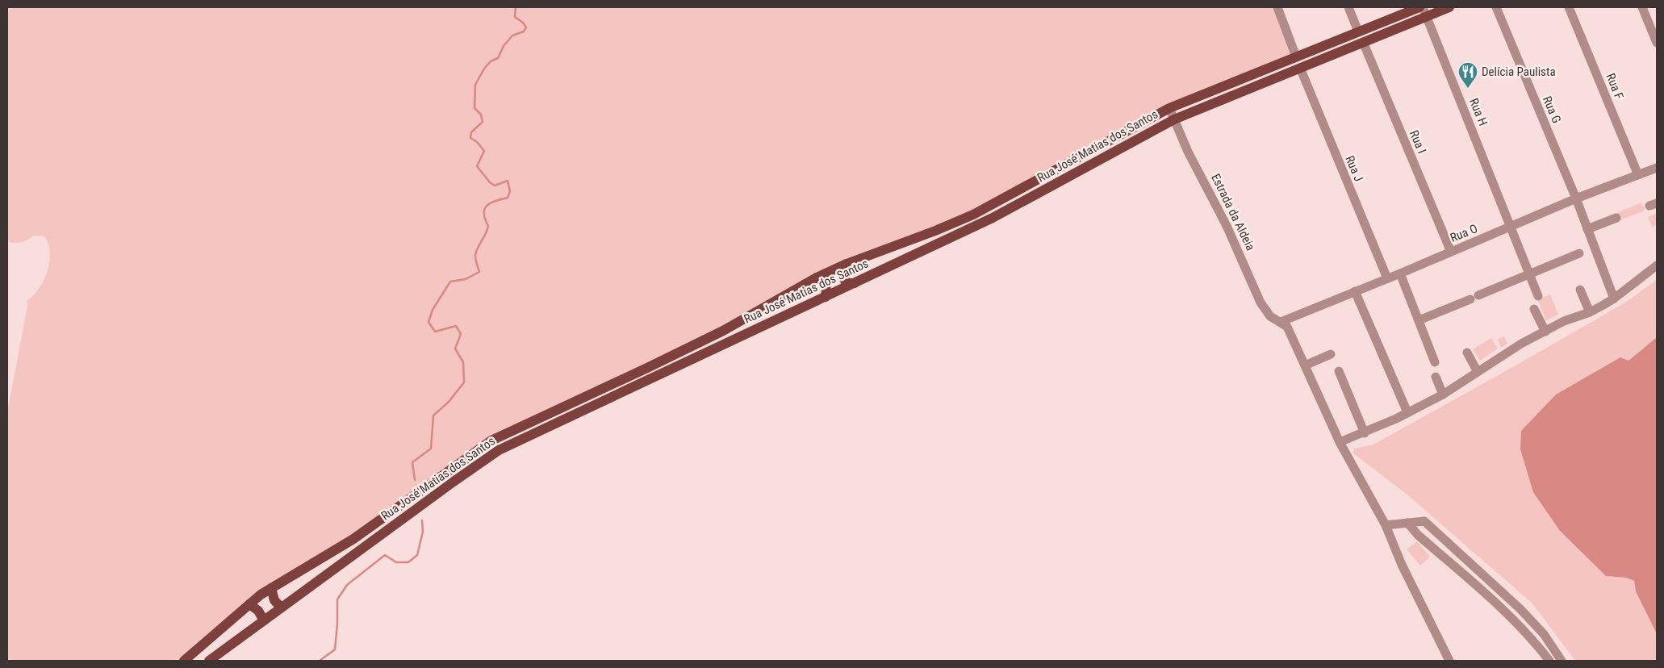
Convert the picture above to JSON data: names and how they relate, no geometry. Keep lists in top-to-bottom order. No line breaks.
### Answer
{"streets":{"main road":["Rua José Matias dos Santos"],"street":["Rua F","Rua G","Rua H","Rua I","Rua J","Estrada da Aldeia","Rua O"]},"crossings":[["Rua F","Rua O"],["Rua G","Rua O"],["Rua H","Rua José Matias dos Santos"],["Rua H","Rua O"],["Rua I","Rua José Matias dos Santos"],["Rua I","Rua O"],["Rua José Matias dos Santos","Rua J"],["Rua José Matias dos Santos","Estrada da Aldeia"],["Rua J","Rua O"],["Estrada da Aldeia","Rua O"]],"places":{"restaurant":["Delícia Paulista"]}}
